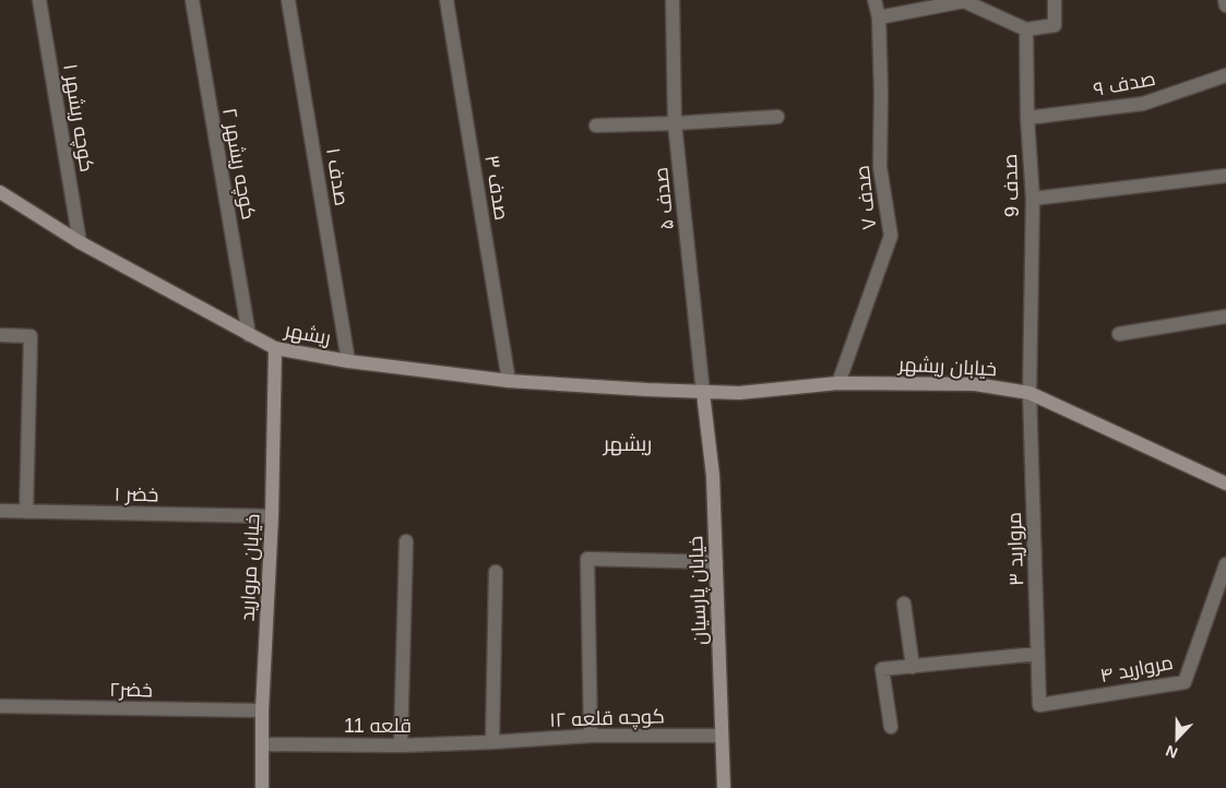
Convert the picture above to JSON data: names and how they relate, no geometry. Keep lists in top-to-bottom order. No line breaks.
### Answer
{"streets":{"street":["صدف ۹","کوچه ریشهر ۱","کوچه ریشهر ۲","صدف ۱","صدف 9","صدف ۳","صدف ۷","صدف ۵","ریشهر","خیابان ریشهر","خضر ۱","مروارید ۳","خیابان مروارید","خیابان پارسیان","مروارید ۴","خضر۲","کوچه قلعه ۱۲","قلعه 11"]},"crossings":[["صدف ۹","صدف 9"],["کوچه ریشهر ۱","ریشهر"],["کوچه ریشهر ۲","ریشهر"],["صدف ۱","ریشهر"],["صدف 9","خیابان ریشهر"],["صدف 9","مروارید ۳"],["صدف ۳","ریشهر"],["صدف ۷","خیابان ریشهر"],["صدف ۵","خیابان ریشهر"],["صدف ۵","خیابان پارسیان"],["ریشهر","خیابان ریشهر"],["ریشهر","خیابان مروارید"],["خیابان ریشهر","مروارید ۳"],["خیابان ریشهر","خیابان پارسیان"],["خضر ۱","خیابان مروارید"],["مروارید ۳","مروارید ۴"],["خیابان مروارید","خضر۲"],["خیابان مروارید","قلعه 11"],["خیابان پارسیان","کوچه قلعه ۱۲"],["کوچه قلعه ۱۲","قلعه 11"]],"districts":["ریشهر"],"north":"bottom"}
